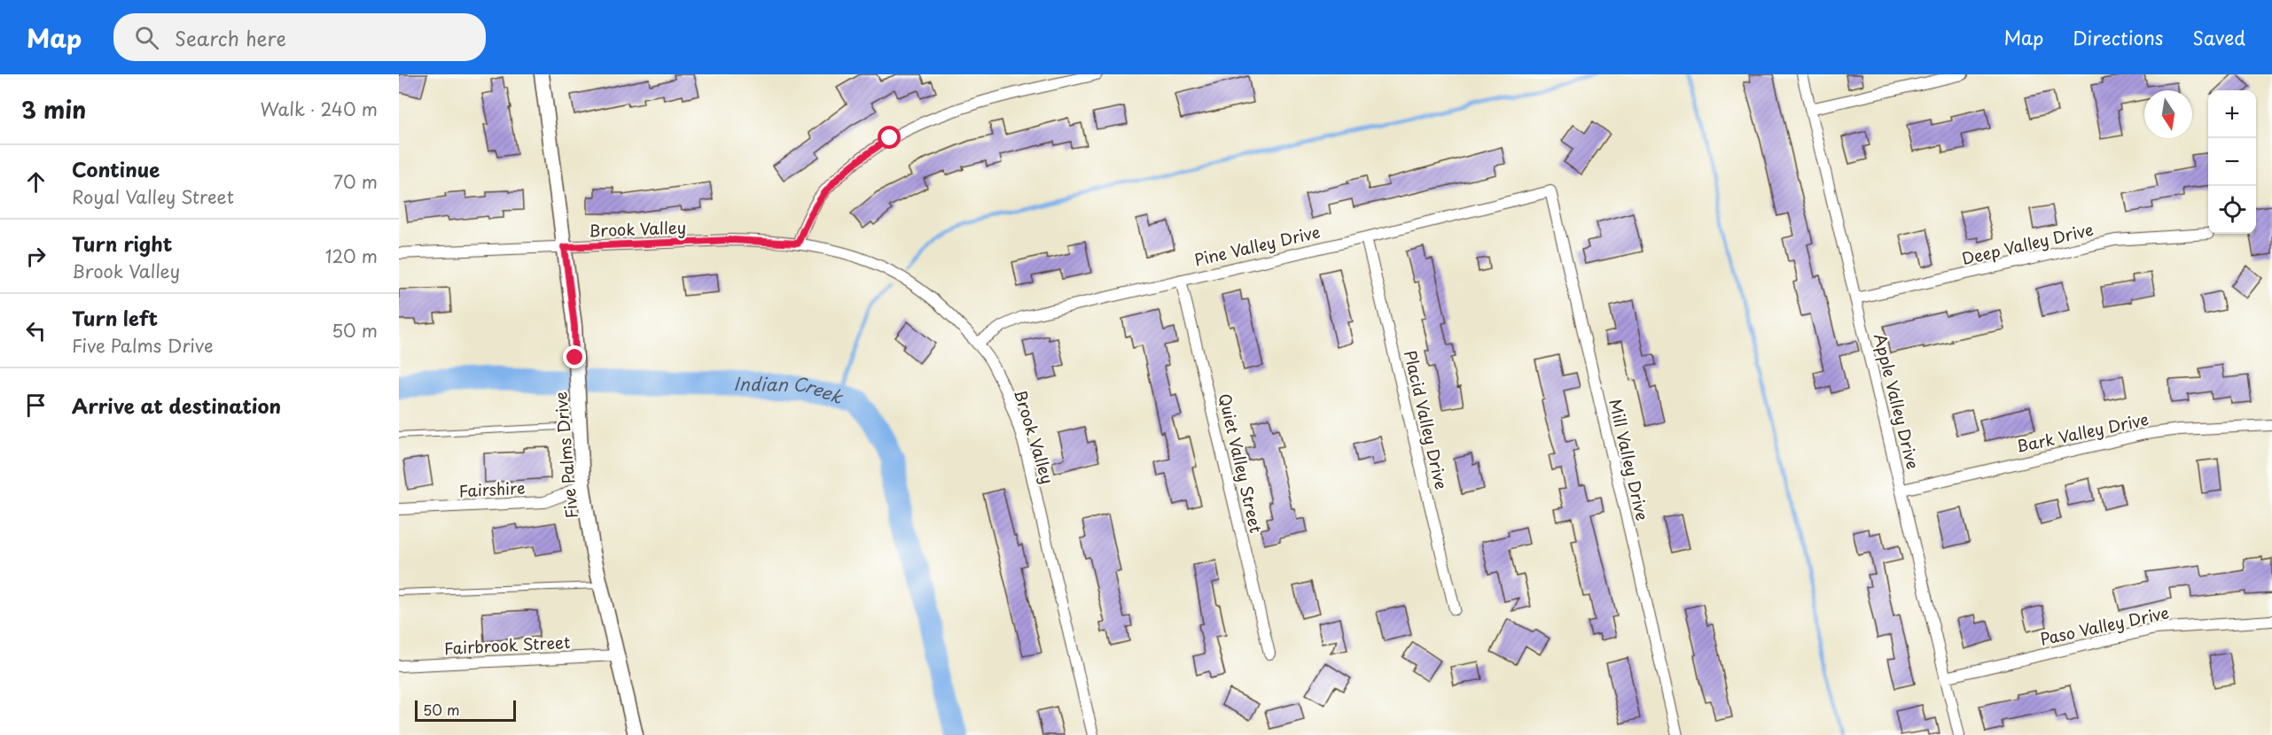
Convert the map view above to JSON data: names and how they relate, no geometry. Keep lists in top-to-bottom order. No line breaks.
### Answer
{"streets":{"street":["Brook Valley","Deep Valley Drive","Pine Valley Drive","Apple Valley Drive","Placid Valley Drive","Bark Valley Drive","Five Palms Drive","Mill Valley Drive","Quiet Valley Street","Fairshire","Paso Valley Drive","Fairbrook Street"]},"crossings":[["Brook Valley","Pine Valley Drive"],["Brook Valley","Five Palms Drive"],["Deep Valley Drive","Apple Valley Drive"],["Pine Valley Drive","Placid Valley Drive"],["Pine Valley Drive","Mill Valley Drive"],["Pine Valley Drive","Quiet Valley Street"],["Apple Valley Drive","Bark Valley Drive"],["Apple Valley Drive","Paso Valley Drive"],["Five Palms Drive","Fairshire"],["Five Palms Drive","Fairbrook Street"]],"water":["Indian Creek"],"scale_bar":"50 m","north":"bottom","page":{"header":"Map","search":"Search here","nav":["Map","Directions","Saved"],"heading":["3 min","Walk · 240 m"],"map_buttons":["+","−"],"list":[["Continue","Royal Valley Street","70 m"],["Turn right","Brook Valley","120 m"],["Turn left","Five Palms Drive","50 m"],"Arrive at destination"],"scale":"50 m"}}
